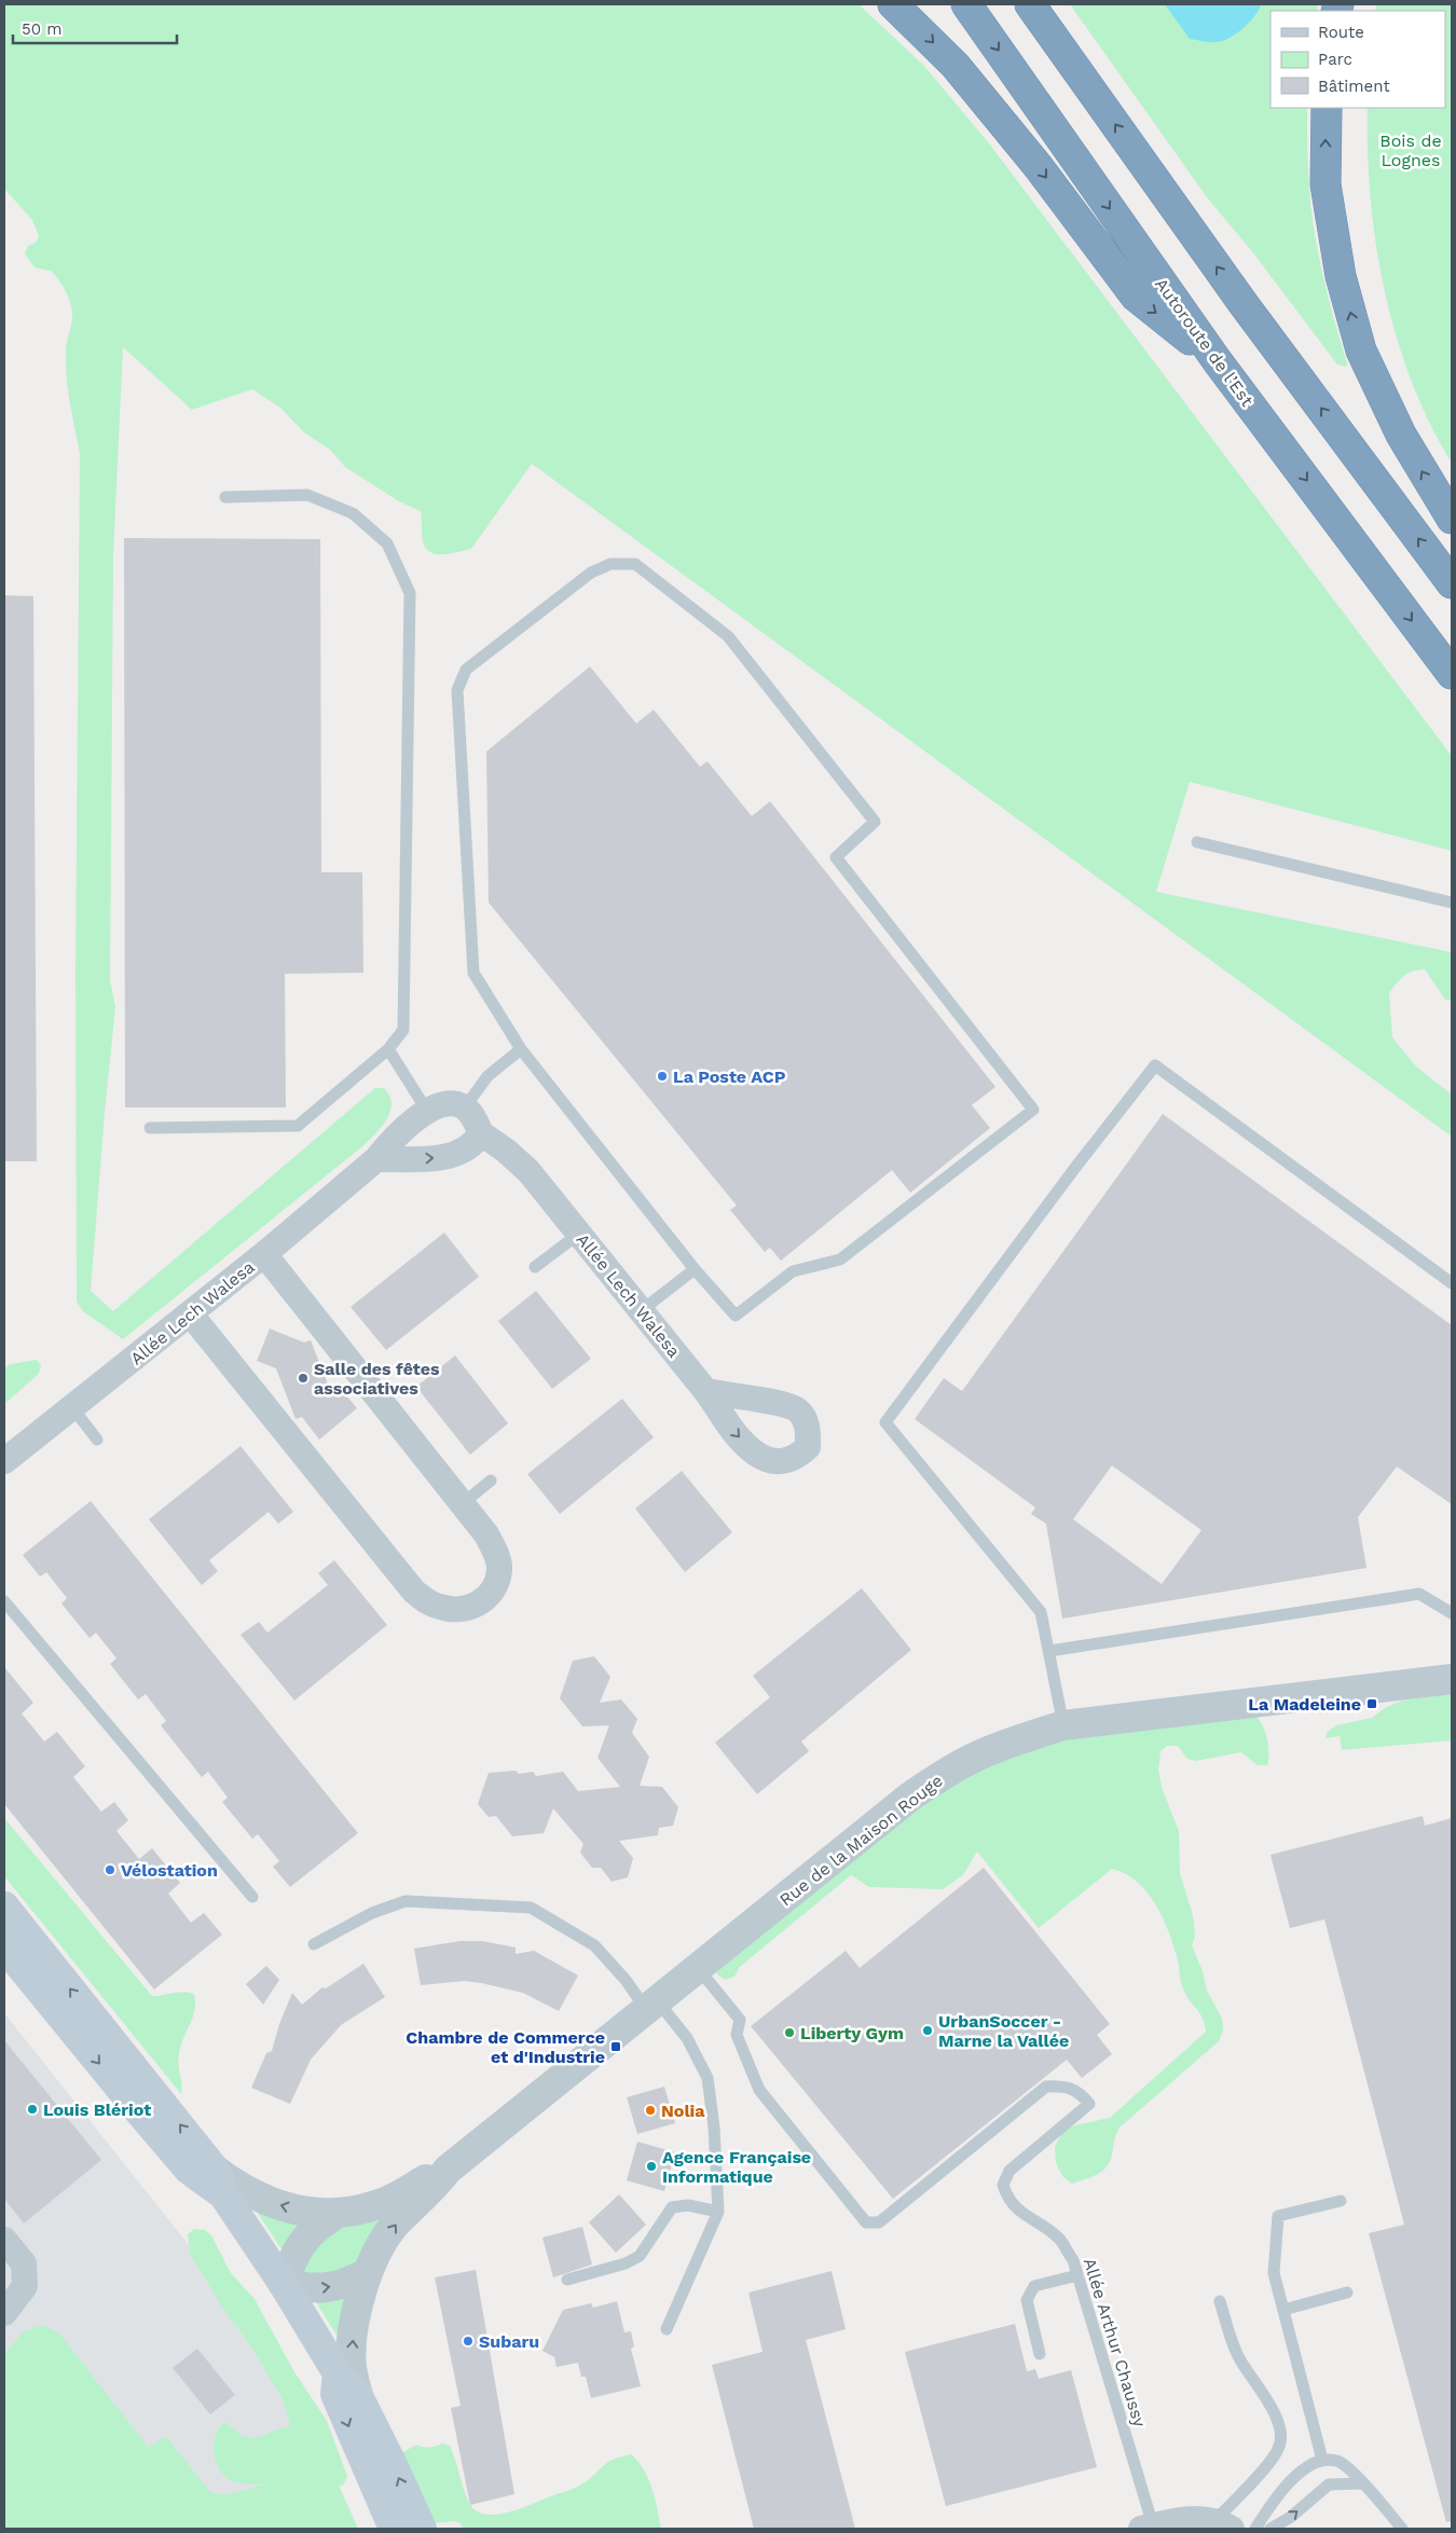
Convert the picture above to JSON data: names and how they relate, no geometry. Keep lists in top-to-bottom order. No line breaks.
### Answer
{"streets":{"highway":["Autoroute de l’Est"],"street":["Allée Lech Walesa","Rue de la Maison Rouge"],"lane":["Allée Arthur Chaussy"]},"crossings":[["Rue de la Maison Rouge","Allée Arthur Chaussy"]],"parks":["Bois de Lognes"],"places":{"other":["La Poste ACP","Salle des fêtes associatives","Vélostation","UrbanSoccer - Marne la Vallée","Liberty Gym","Louis Blériot","Nolia","Agence Française Informatique","Subaru"],"transit":["La Madeleine","Chambre de Commerce et d'Industrie"]},"legend":["Route","Parc","Bâtiment"],"scale_bar":"50 m"}
